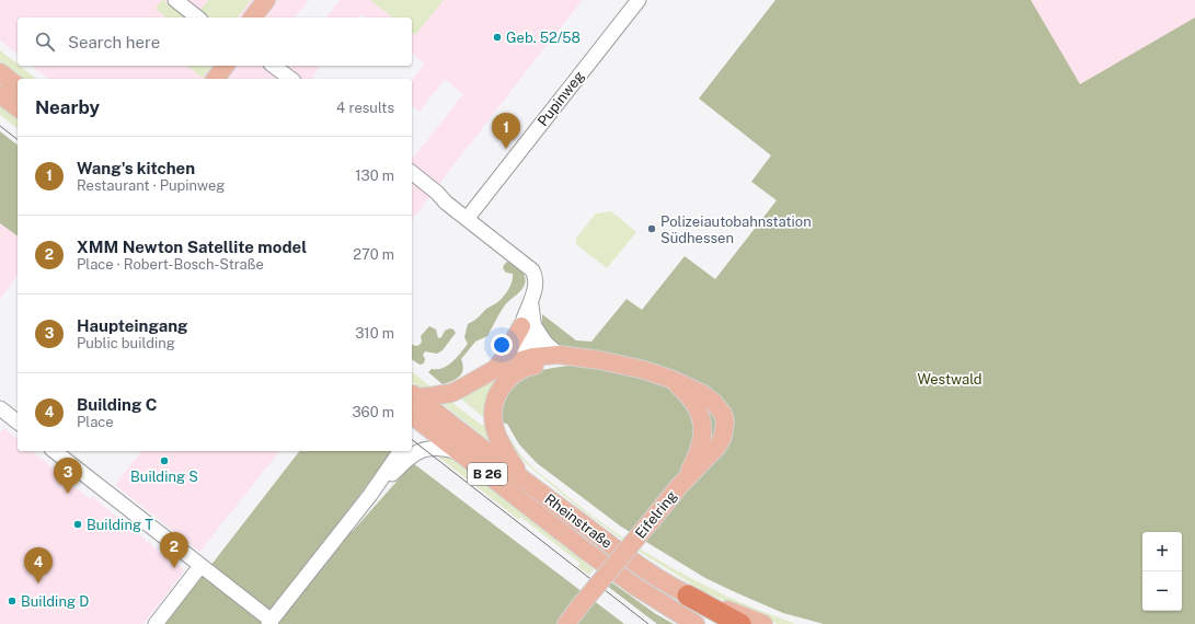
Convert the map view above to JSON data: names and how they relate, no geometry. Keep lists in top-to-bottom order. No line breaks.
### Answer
{"streets":{"main road":["B 26","Eifelring","Rheinstraße"],"street":["Pupinweg"]},"parks":["Westwald"],"places":["Geb. 52/58","Polizeiautobahnstation Südhessen","Building S","Building T","Building D"],"page":{"search":"Search here","heading":["Nearby","4 results"],"pins":["1","3","2","4"],"list":[{"mark":"1","name":"Wang's kitchen","note":"Restaurant · Pupinweg","value":"130 m"},{"mark":"2","name":"XMM Newton Satellite model","note":"Place · Robert-Bosch-Straße","value":"270 m"},{"mark":"3","name":"Haupteingang","note":"Public building","value":"310 m"},{"mark":"4","name":"Building C","note":"Place","value":"360 m"}],"map_buttons":["+","−"]}}
